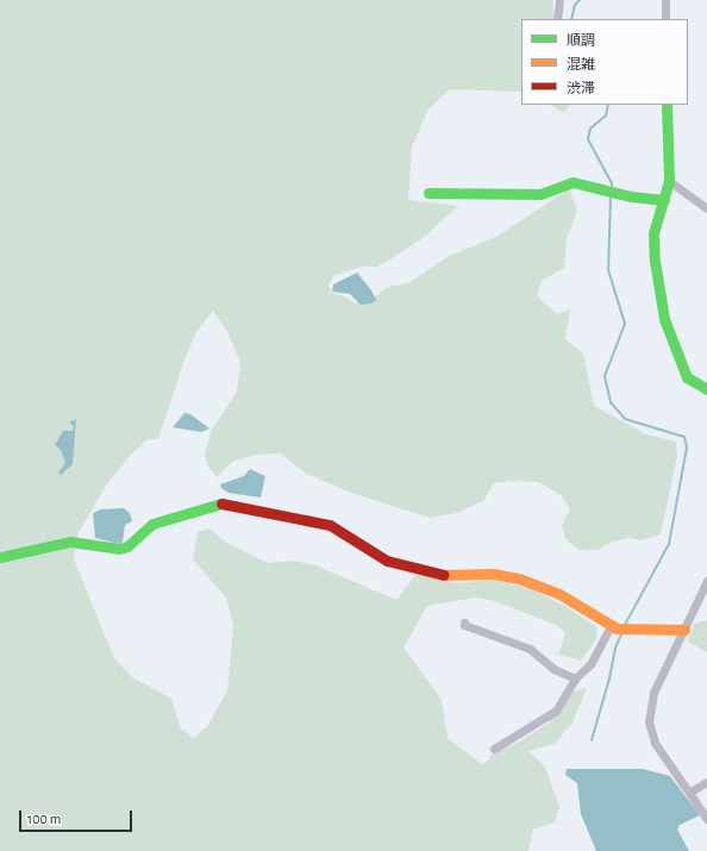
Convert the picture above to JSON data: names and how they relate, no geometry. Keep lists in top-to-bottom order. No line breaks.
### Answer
{"legend":["順調","混雑","渋滞"],"scale_bar":"100 m"}
